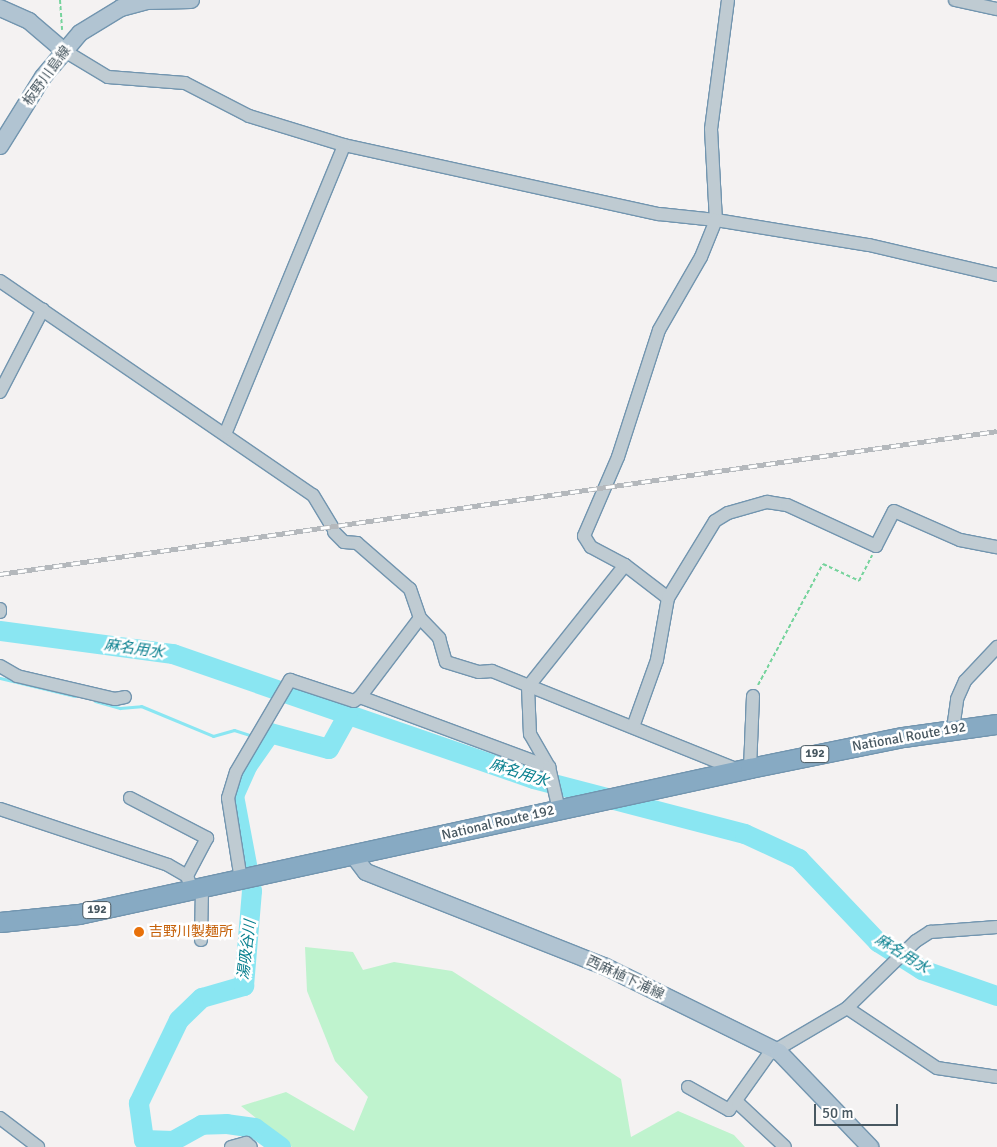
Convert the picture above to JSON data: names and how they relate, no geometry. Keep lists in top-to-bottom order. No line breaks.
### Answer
{"streets":{"highway":["National Route 192","192"],"main road":["板野川島線","西麻植下浦線"]},"crossings":[["National Route 192","西麻植下浦線"]],"water":["麻名用水","湯吸谷川"],"places":["吉野川製麺所"],"scale_bar":"50 m"}
